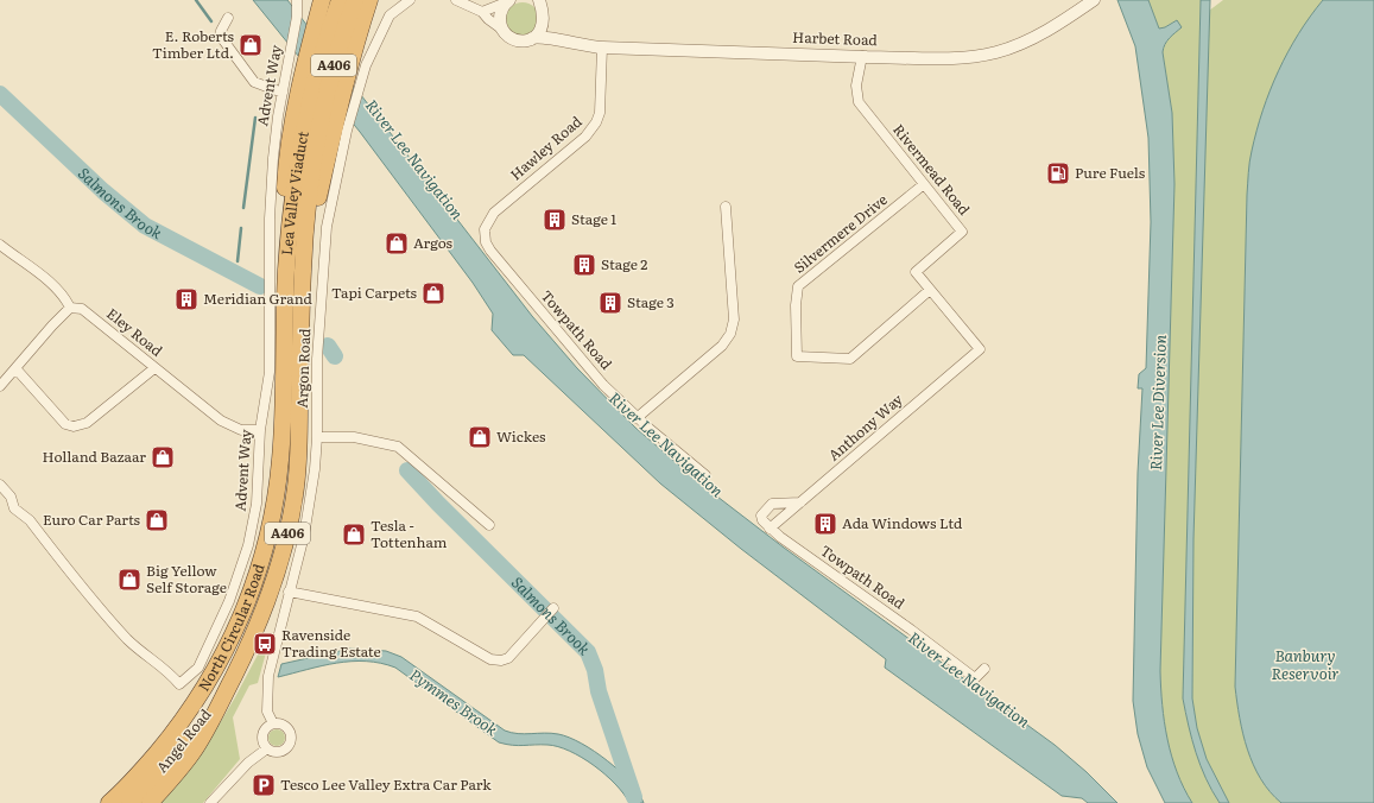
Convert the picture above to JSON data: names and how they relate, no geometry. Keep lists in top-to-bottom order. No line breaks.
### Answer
{"streets":{"highway":["A406","Lea Valley Viaduct","North Circular Road","Angel Road"],"street":["Harbet Road","Advent Way","Hawley Road","Rivermead Road","Silvermere Drive","Towpath Road","Eley Road","Argon Road","Anthony Way"]},"crossings":[["Harbet Road","Hawley Road"],["Harbet Road","Rivermead Road"],["A406","North Circular Road"],["A406","Angel Road"],["Advent Way","Eley Road"],["Hawley Road","Towpath Road"],["Rivermead Road","Silvermere Drive"],["Rivermead Road","Anthony Way"],["Lea Valley Viaduct","North Circular Road"],["Towpath Road","Anthony Way"],["North Circular Road","Angel Road"]],"water":["River Lee Navigation","Salmons Brook","River Lee Diversion","Banbury Reservoir","Pymmes Brook"],"places":{"shop":["E. Roberts Timber Ltd.","Argos","Tapi Carpets","Wickes","Holland Bazaar","Euro Car Parts","Tesla - Tottenham","Big Yellow Self Storage"],"fuel station":["Pure Fuels"],"building":["Stage 1","Stage 2","Meridian Grand","Stage 3","Ada Windows Ltd"],"bus stop":["Ravenside Trading Estate"],"parking":["Tesco Lee Valley Extra Car Park"]}}
